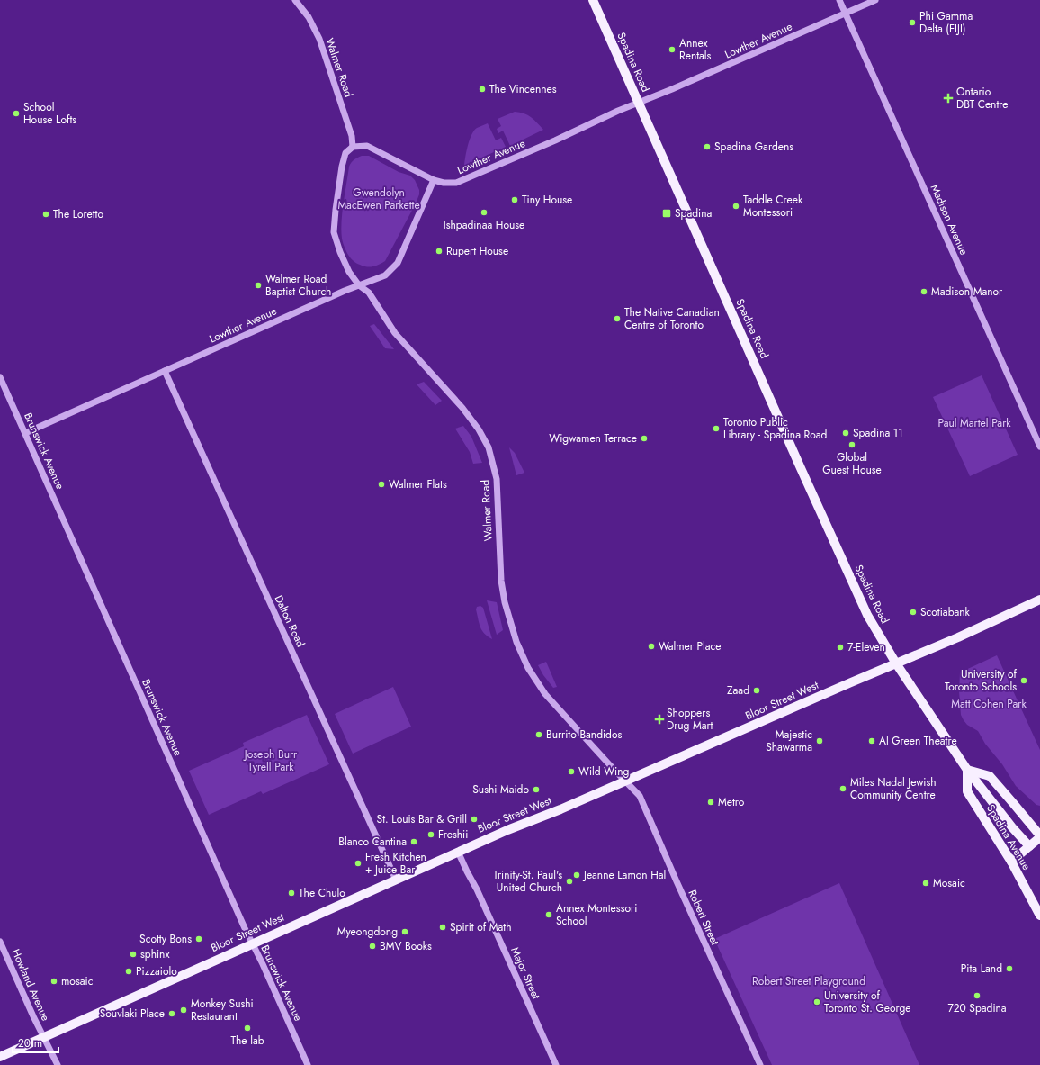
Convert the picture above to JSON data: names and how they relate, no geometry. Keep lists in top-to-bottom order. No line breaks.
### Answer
{"streets":{"main road":["Spadina Road","Bloor Street West","Spadina Avenue"],"street":["Lowther Avenue","Walmer Road","Madison Avenue","Brunswick Avenue","Dalton Road","Robert Street","Major Street","Howland Avenue"]},"crossings":[["Lowther Avenue","Spadina Road"],["Lowther Avenue","Walmer Road"],["Lowther Avenue","Madison Avenue"],["Lowther Avenue","Brunswick Avenue"],["Lowther Avenue","Dalton Road"],["Spadina Road","Bloor Street West"],["Walmer Road","Bloor Street West"],["Walmer Road","Robert Street"],["Brunswick Avenue","Bloor Street West"],["Dalton Road","Bloor Street West"],["Bloor Street West","Robert Street"],["Bloor Street West","Major Street"],["Bloor Street West","Howland Avenue"]],"parks":["Gwendolyn MacEwen Parkette","Paul Martel Park","Matt Cohen Park","Joseph Burr Tyrell Park","Robert Street Playground"],"places":{"other":["Phi Gamma Delta (FIJI)","Annex Rentals","The Vincennes","School House Lofts","Spadina Gardens","Tiny House","Taddle Creek Montessori","Ishpadinaa House","The Loretto","Rupert House","Walmer Road Baptist Church","Madison Manor","The Native Canadian Centre of Toronto","Toronto Public Library - Spadina Road","Spadina 11","Wigwamen Terrace","Global Guest House","Walmer Flats","Scotiabank","Walmer Place","7-Eleven","University of Toronto Schools","Zaad","Burrito Bandidos","Majestic Shawarma","Al Green Theatre","Wild Wing","Miles Nadal Jewish Community Centre","Sushi Maido","Metro","St. Louis Bar & Grill","Freshii","Blanco Cantina","Fresh Kitchen + Juice Bar","Jeanne Lamon Hal","Trinity-St. Paul's United Church","Mosaic","The Chulo","Annex Montessori School","Spirit of Math","Myeongdong","Scotty Bons","BMV Books","sphinx","Pita Land","Pizzaiolo","mosaic","720 Spadina","University of Toronto St. George","Monkey Sushi Restaurant","Souvlaki Place","The lab"],"health":["Ontario DBT Centre","Shoppers Drug Mart"],"transit":["Spadina"]},"scale_bar":"20 m"}
